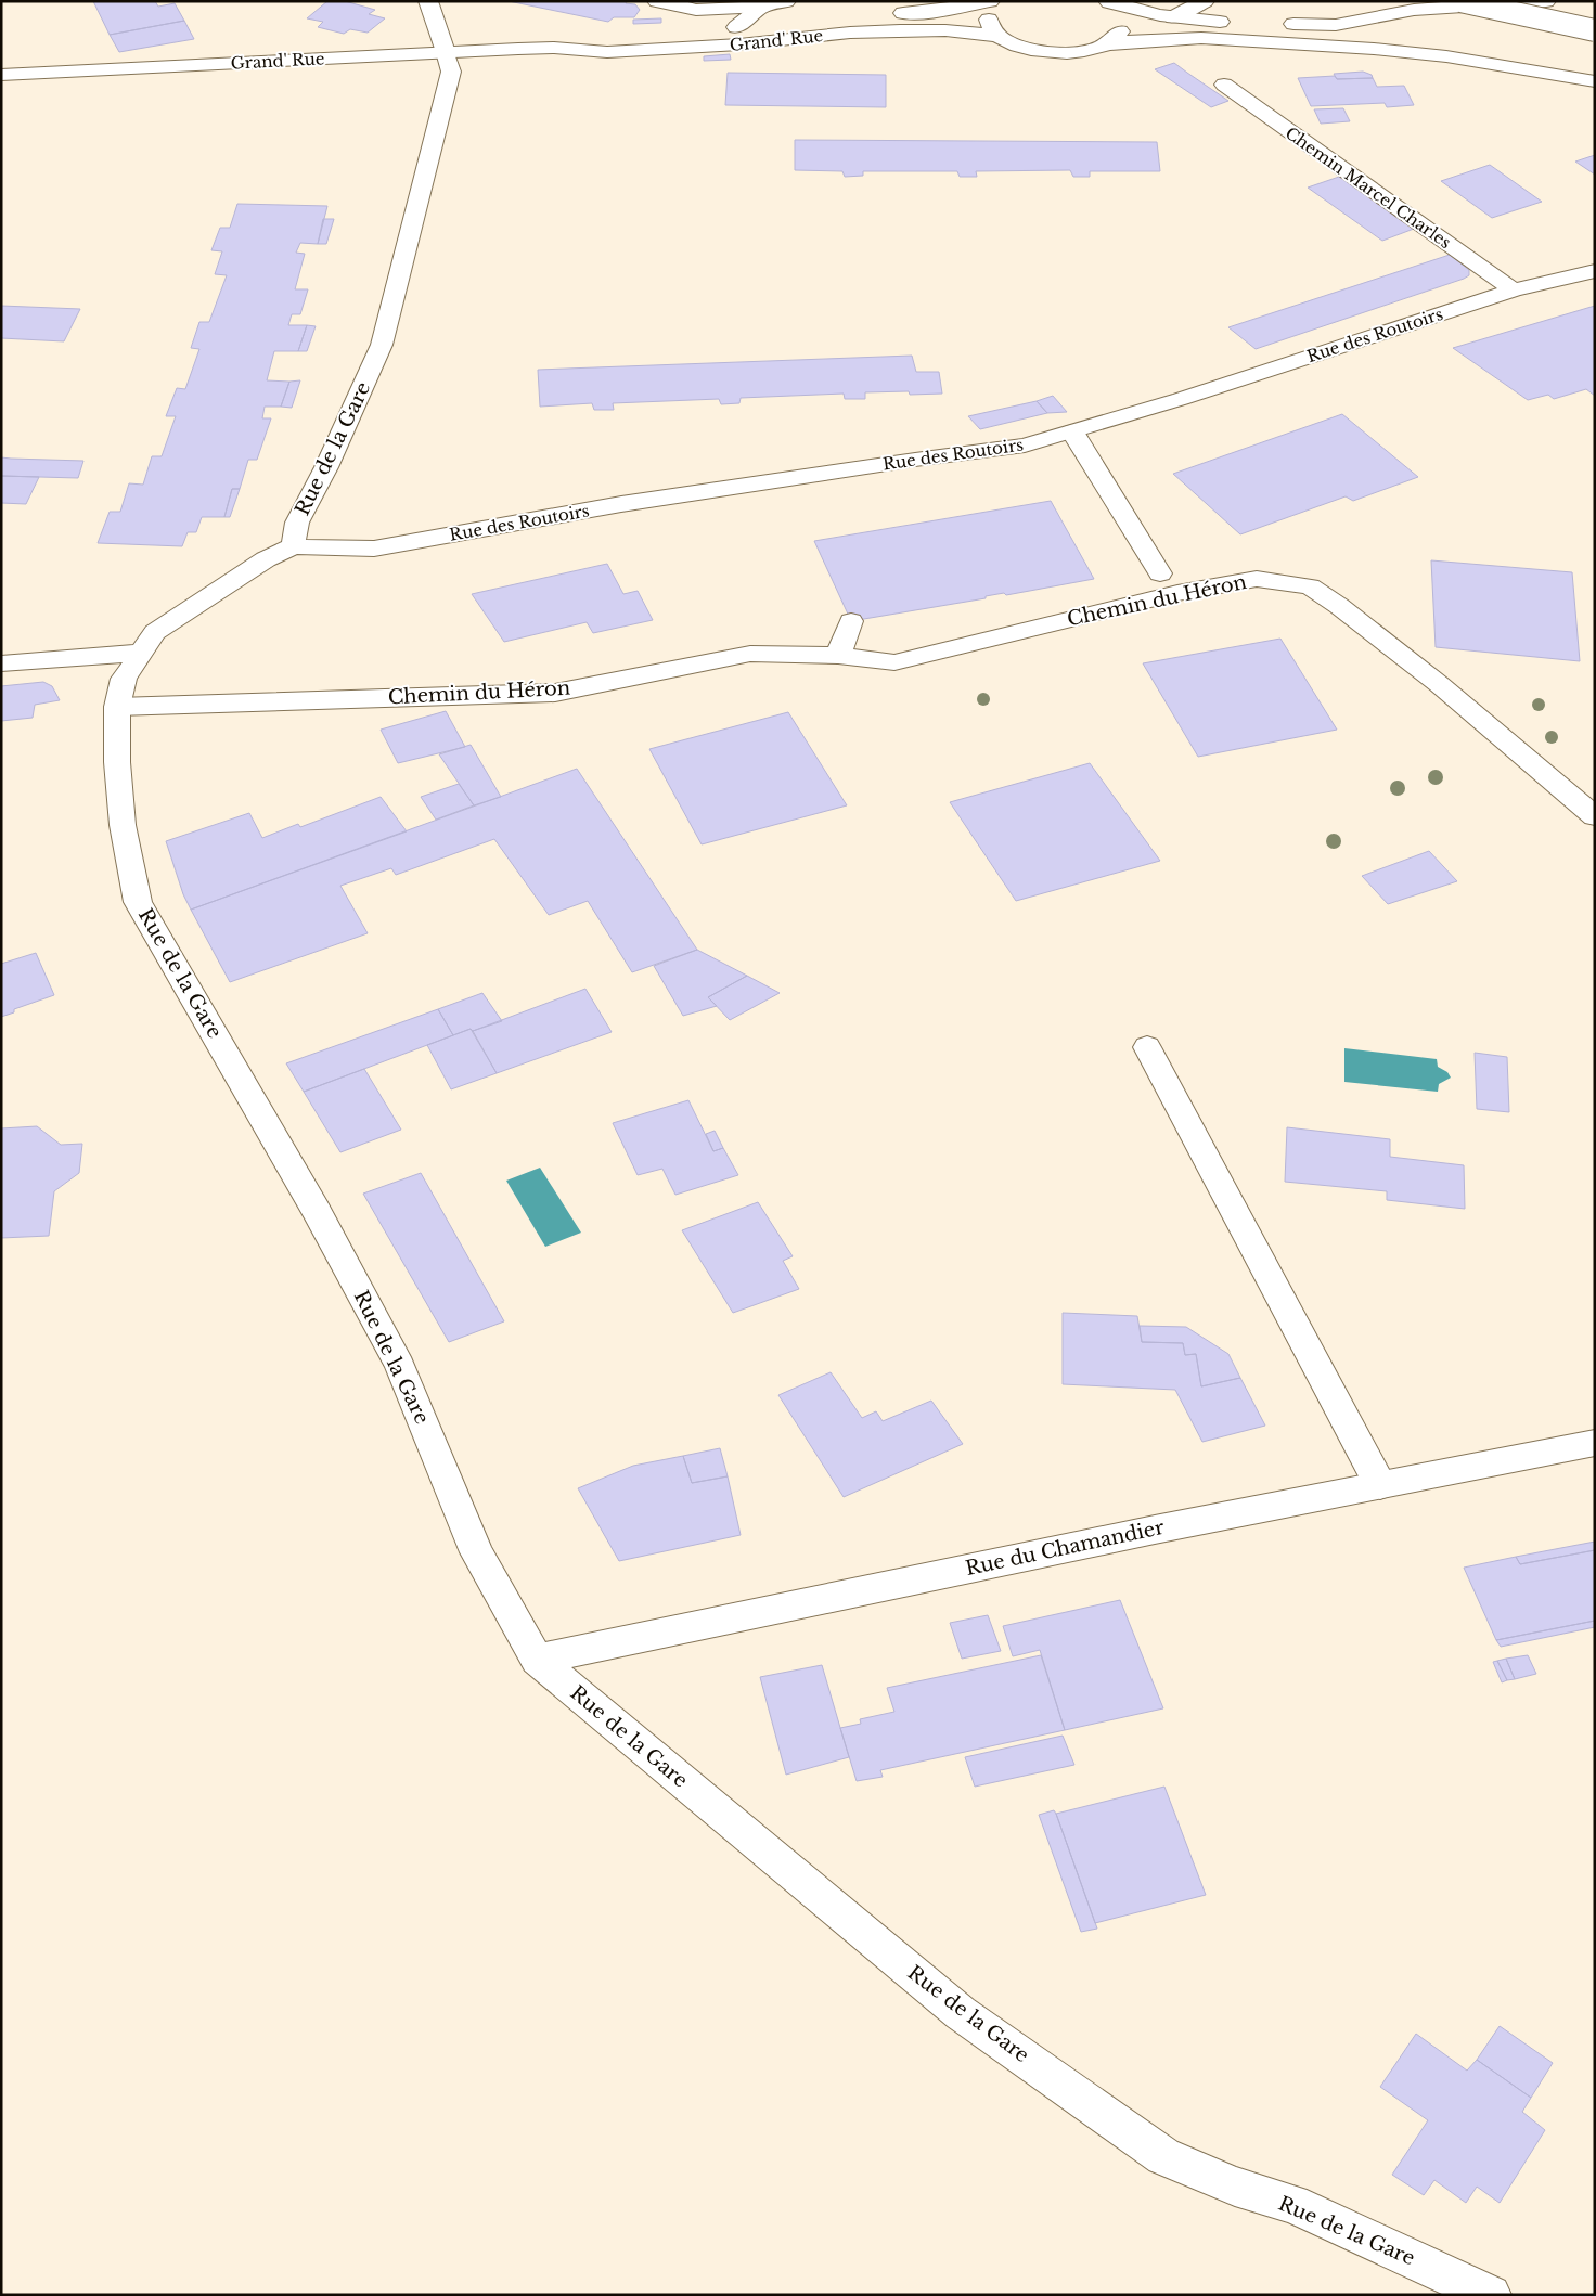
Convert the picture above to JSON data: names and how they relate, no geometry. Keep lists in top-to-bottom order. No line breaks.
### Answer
{"streets":{"street":["Grand' Rue","Chemin Marcel Charles","Rue des Routoirs","Rue de la Gare","Chemin du Héron","Rue du Chamandier"]},"crossings":[["Grand' Rue","Rue de la Gare"],["Chemin Marcel Charles","Rue des Routoirs"],["Rue des Routoirs","Rue de la Gare"],["Rue des Routoirs","Chemin du Héron"],["Rue de la Gare","Chemin du Héron"],["Rue de la Gare","Rue du Chamandier"]]}
